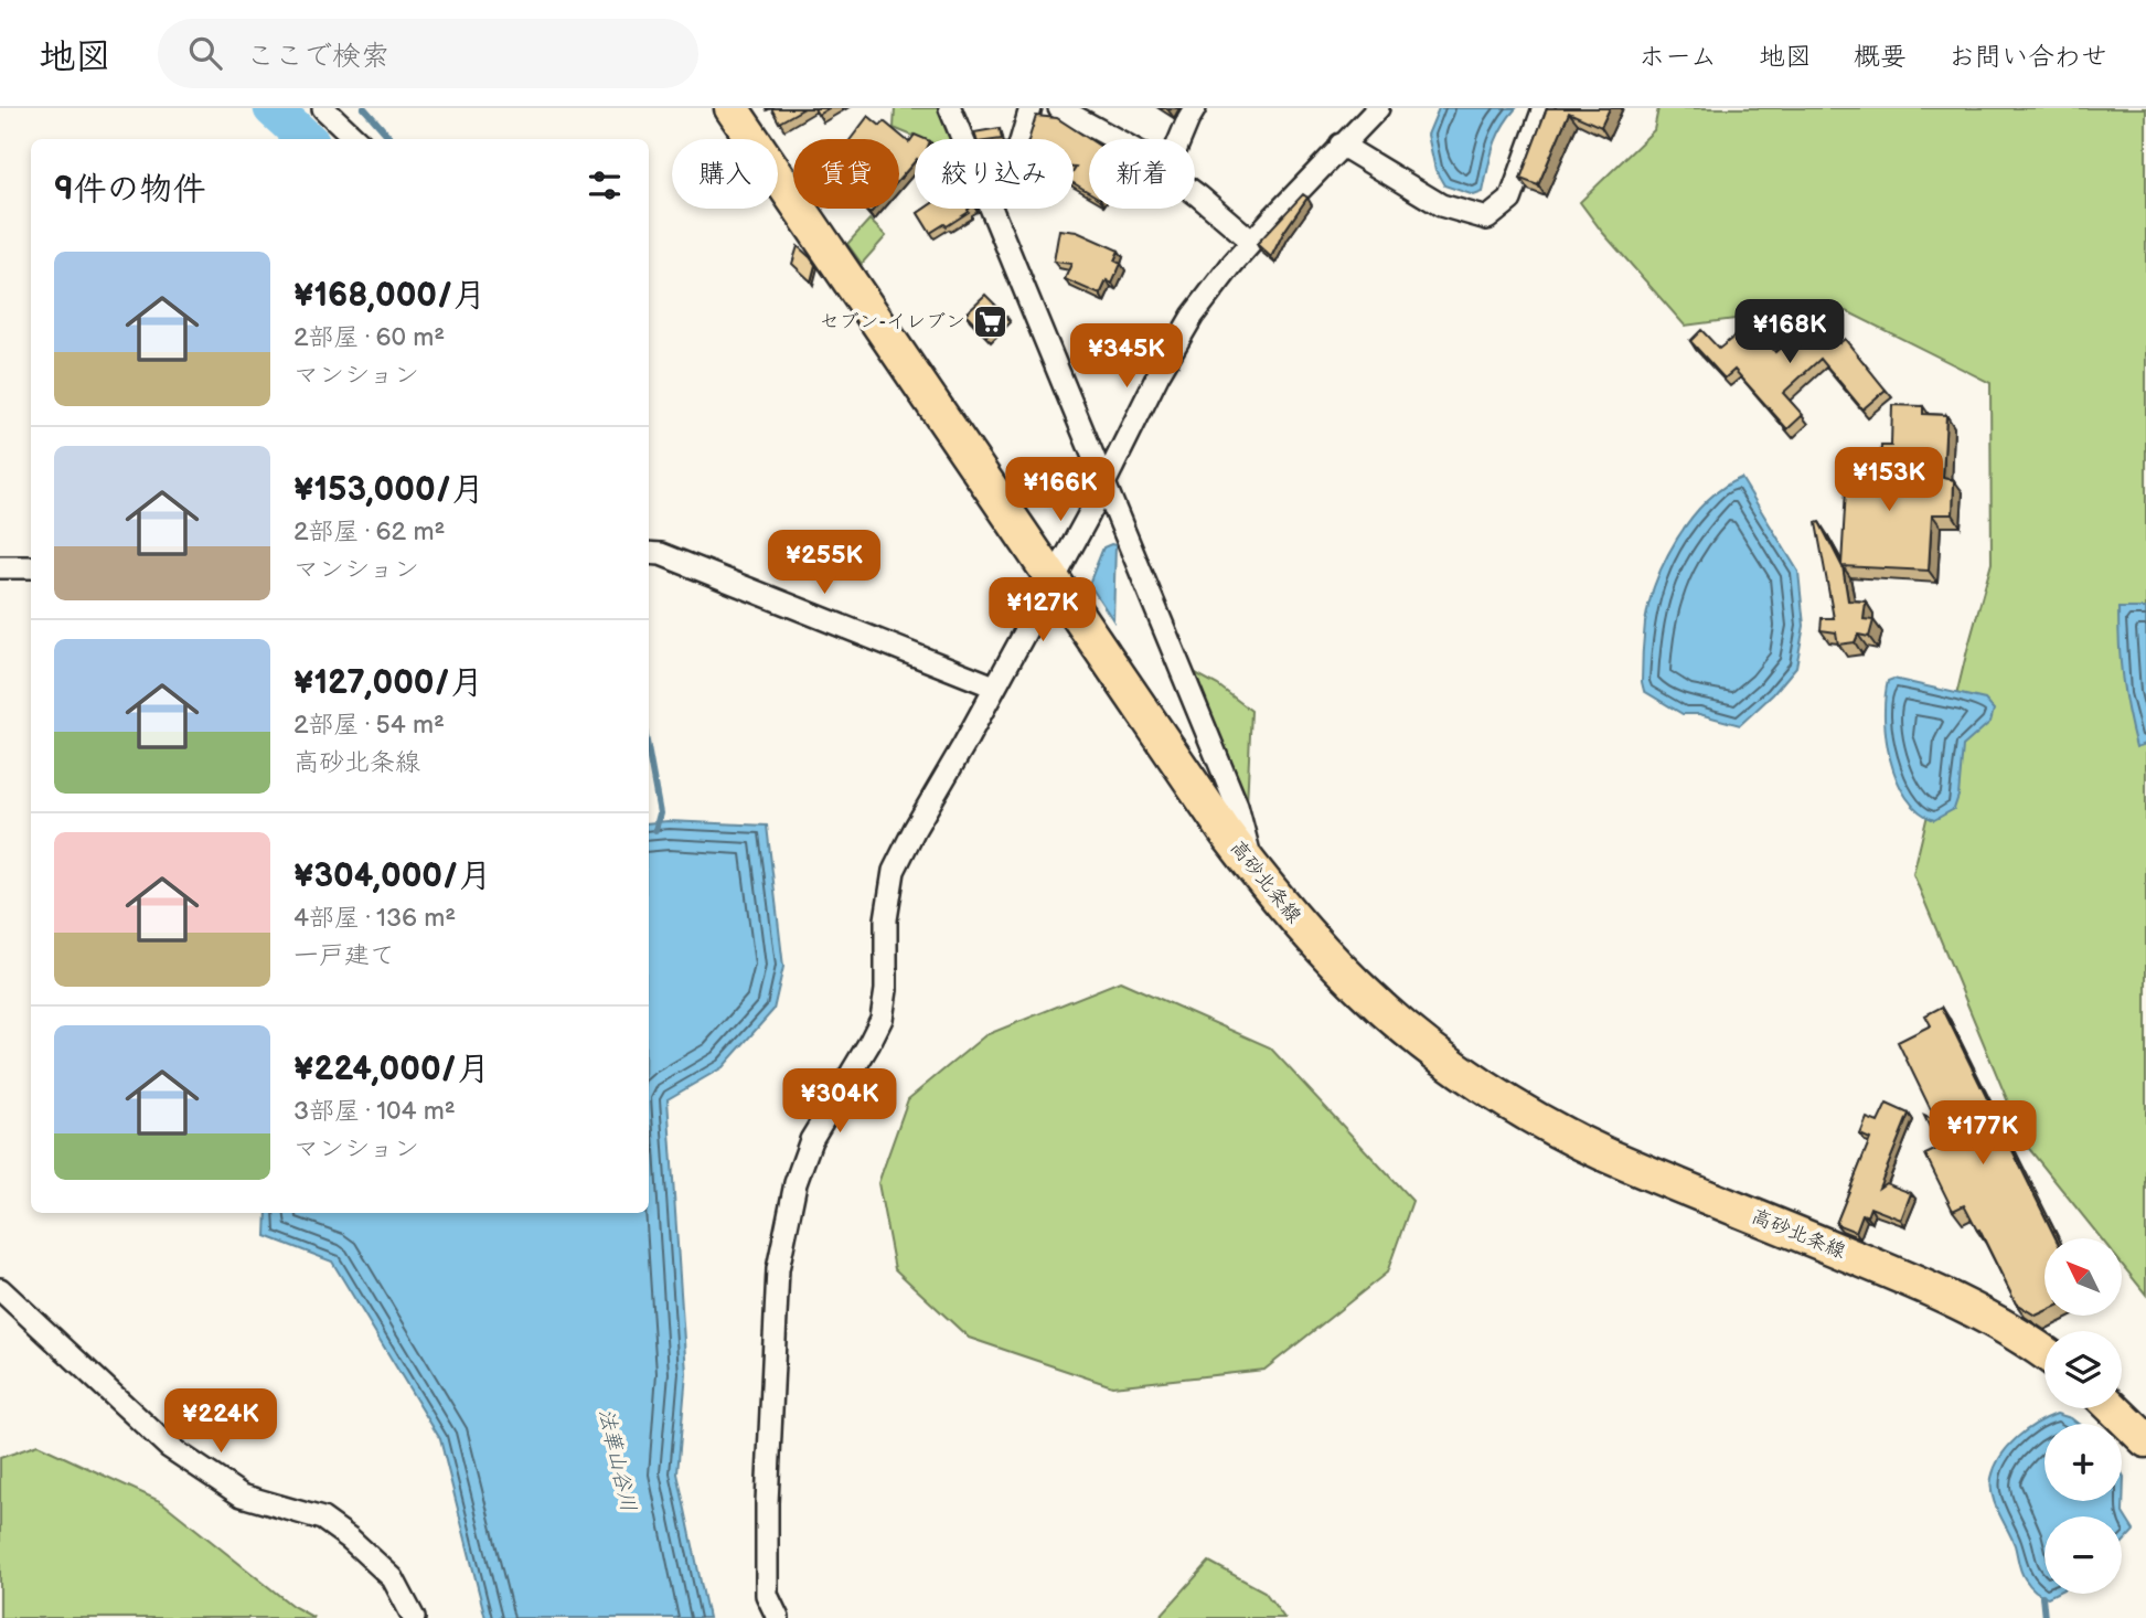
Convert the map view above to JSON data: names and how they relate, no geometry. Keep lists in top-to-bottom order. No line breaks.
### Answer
{"streets":{"main road":["高砂北条線"]},"water":["法華山谷川"],"places":{"supermarket":["セブン-イレブン"]},"north":"top left","page":{"header":"地図","search":"ここで検索","nav":["ホーム","地図","概要","お問い合わせ"],"chip":["購入","賃貸","絞り込み","新着"],"heading":"9件の物件","list":[{"name":"¥168,000/月","note":"2部屋 · 60 m² · マンション"},{"name":"¥153,000/月","note":"2部屋 · 62 m² · マンション"},{"name":"¥127,000/月","note":"2部屋 · 54 m² · 高砂北条線"},{"name":"¥304,000/月","note":"4部屋 · 136 m² · 一戸建て"},{"name":"¥224,000/月","note":"3部屋 · 104 m² · マンション"}],"price":["¥168K","¥345K","¥153K","¥166K","¥255K","¥127K","¥304K","¥177K","¥224K"],"map_buttons":["+","−"]}}
